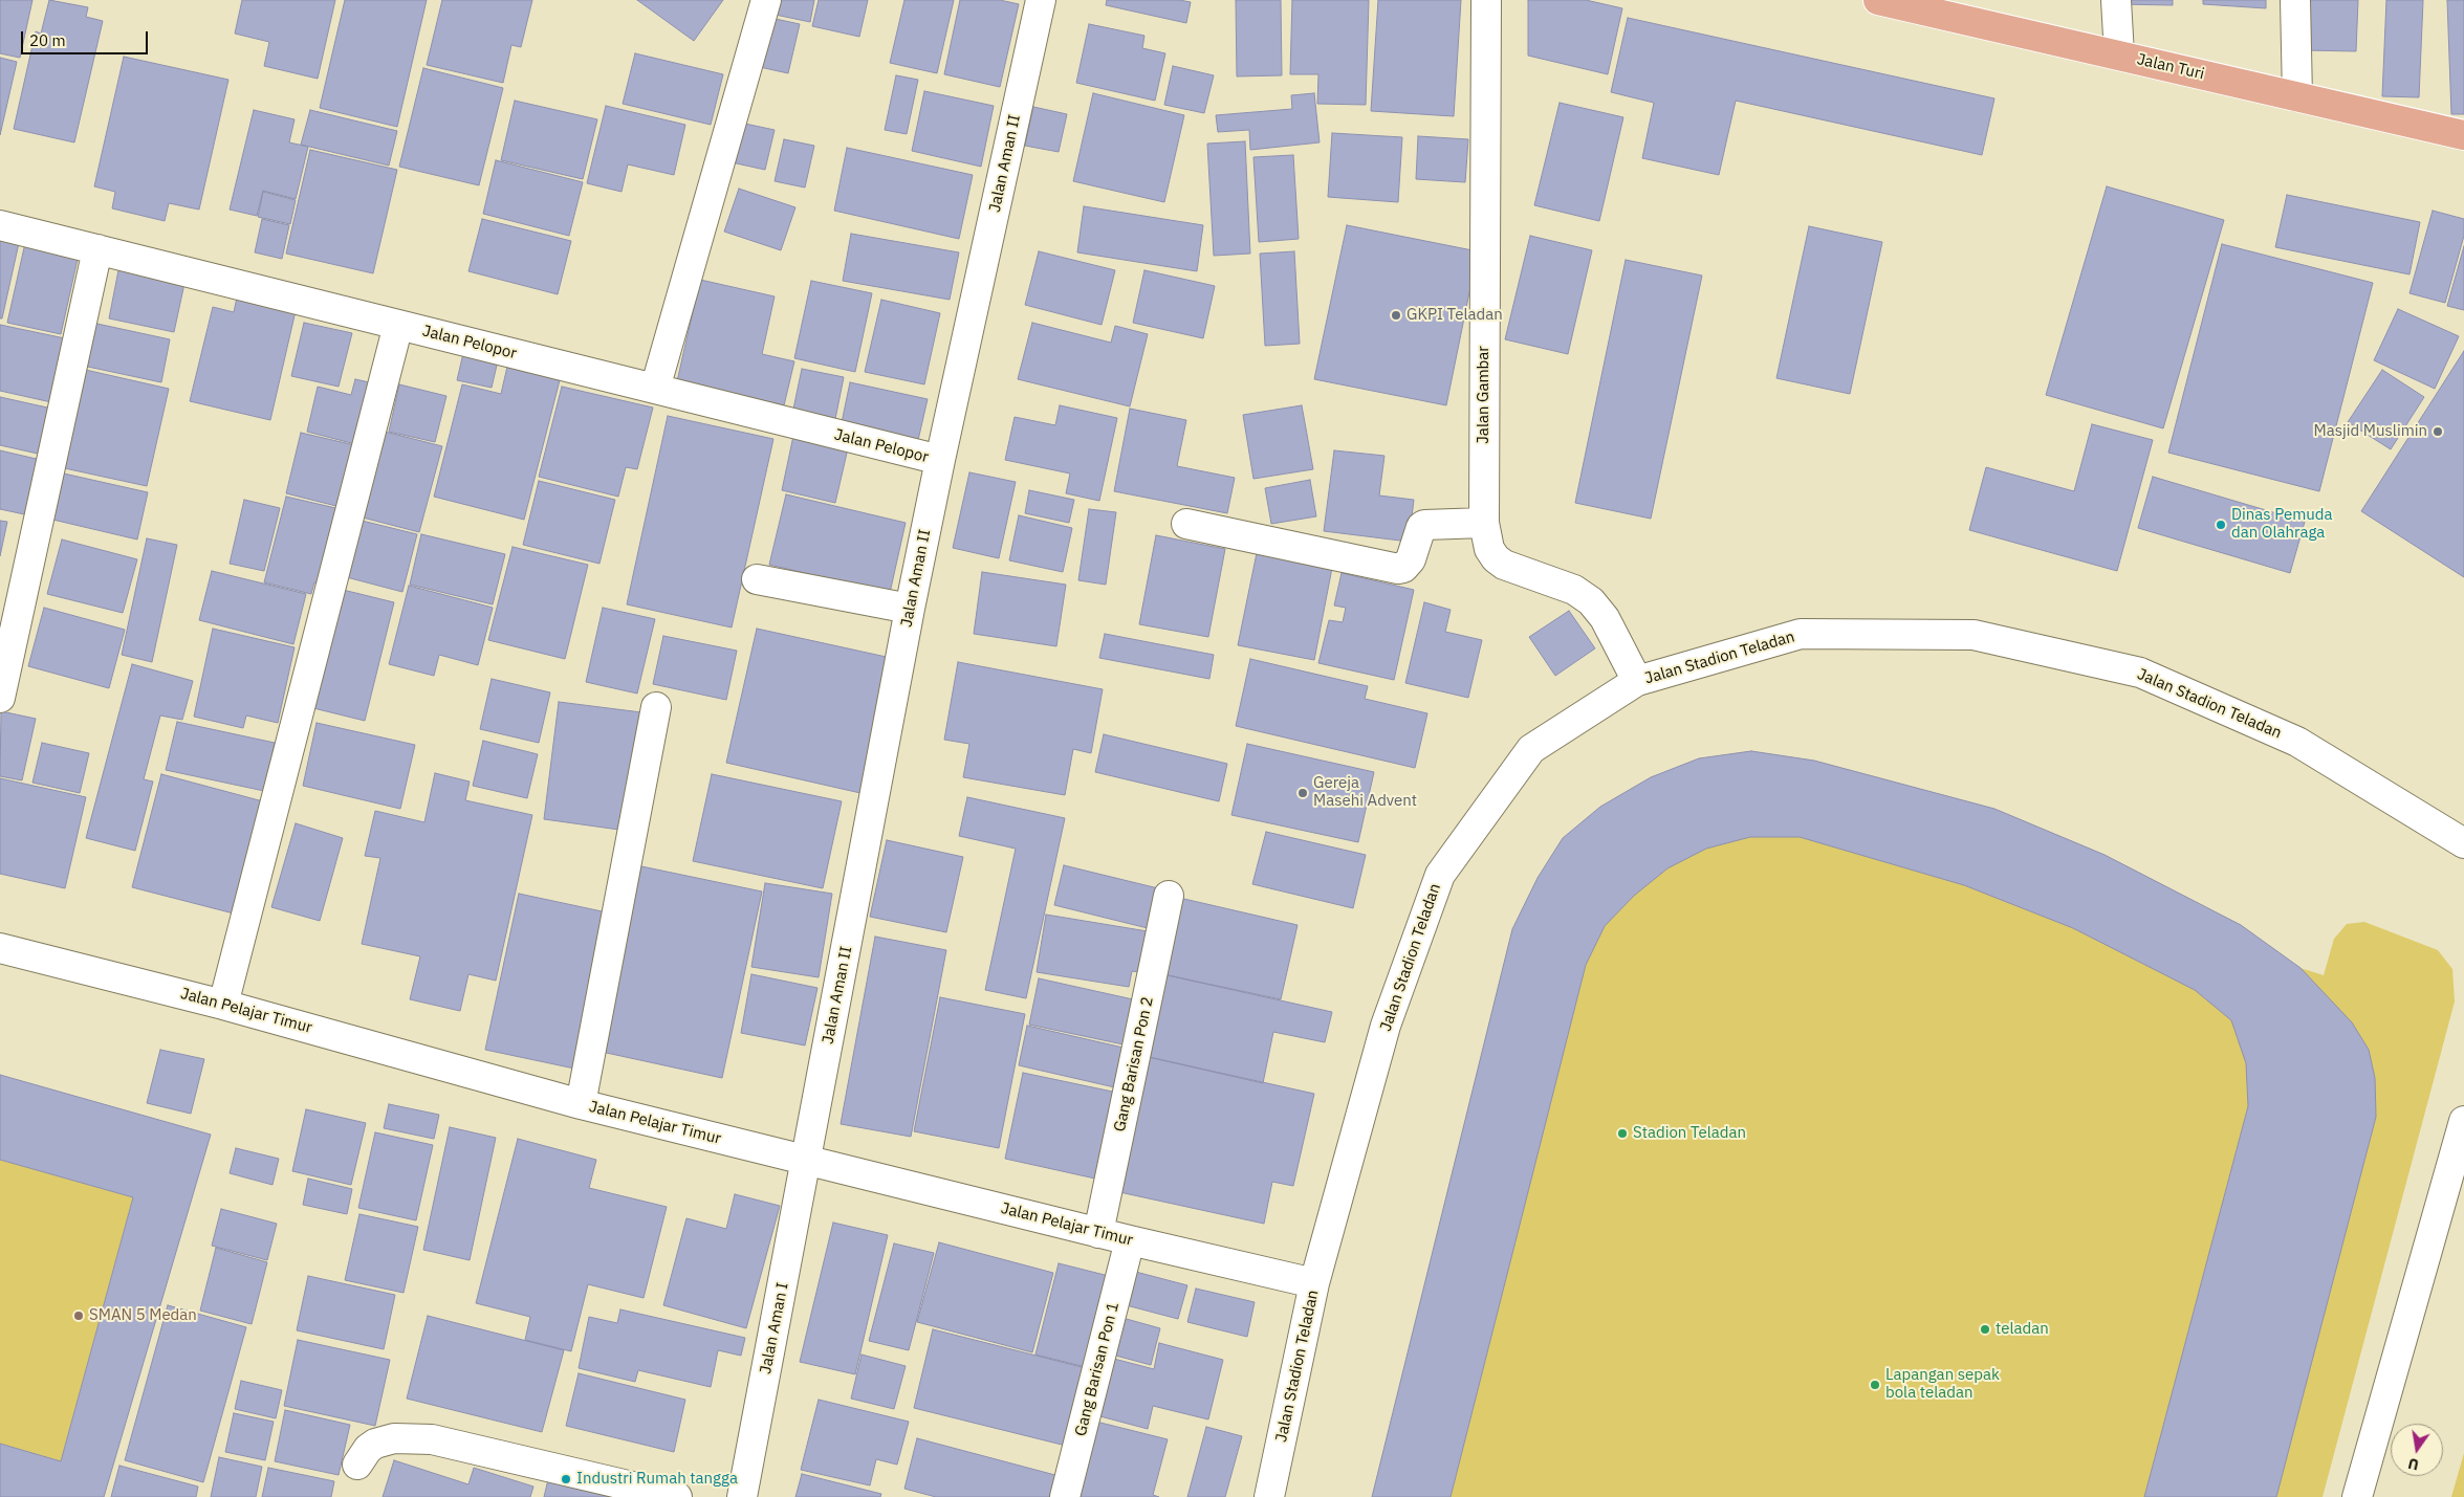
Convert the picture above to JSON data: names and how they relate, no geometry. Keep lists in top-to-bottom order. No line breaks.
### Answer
{"streets":{"main road":["Jalan Turi"],"street":["Jalan Aman II","Jalan Pelopor","Jalan Gambar","Jalan Stadion Teladan","Jalan Pelajar Timur","Gang Barisan Pon 2","Jalan Aman I","Gang Barisan Pon 1"]},"crossings":[["Jalan Aman II","Jalan Pelopor"],["Jalan Aman II","Jalan Pelajar Timur"],["Jalan Aman II","Jalan Aman I"],["Jalan Gambar","Jalan Stadion Teladan"],["Jalan Stadion Teladan","Jalan Pelajar Timur"],["Jalan Pelajar Timur","Gang Barisan Pon 2"],["Jalan Pelajar Timur","Jalan Aman I"],["Jalan Pelajar Timur","Gang Barisan Pon 1"]],"places":["GKPI Teladan","Masjid Muslimin","Dinas Pemuda dan Olahraga","Gereja Masehi Advent","Stadion Teladan","SMAN 5 Medan","teladan","Lapangan sepak bola teladan","Industri Rumah tangga"],"scale_bar":"20 m","north":"bottom"}
